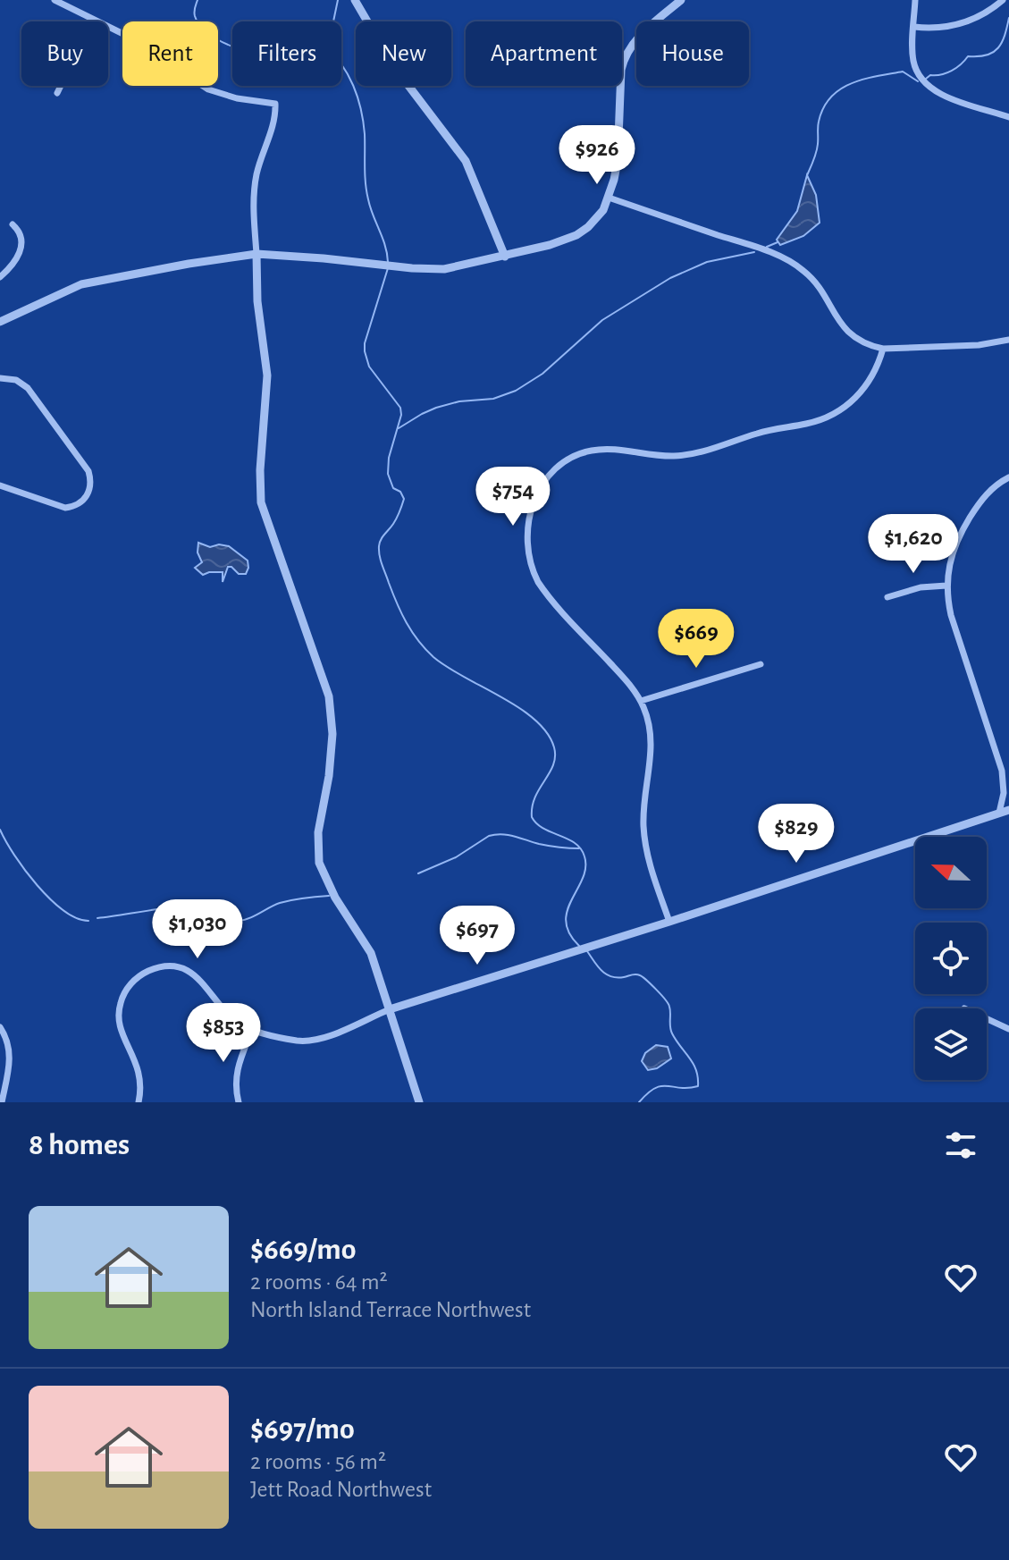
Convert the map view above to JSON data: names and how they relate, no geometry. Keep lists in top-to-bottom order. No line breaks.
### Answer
{"north":"left","page":{"chip":["Buy","Rent","Filters","New","Apartment","House"],"price":["$926","$754","$1,620","$669","$829","$1,030","$697","$853"],"heading":"8 homes","list":[{"name":"$669/mo","note":"2 rooms · 64 m² · North Island Terrace Northwest"},{"name":"$697/mo","note":"2 rooms · 56 m² · Jett Road Northwest"}]}}
